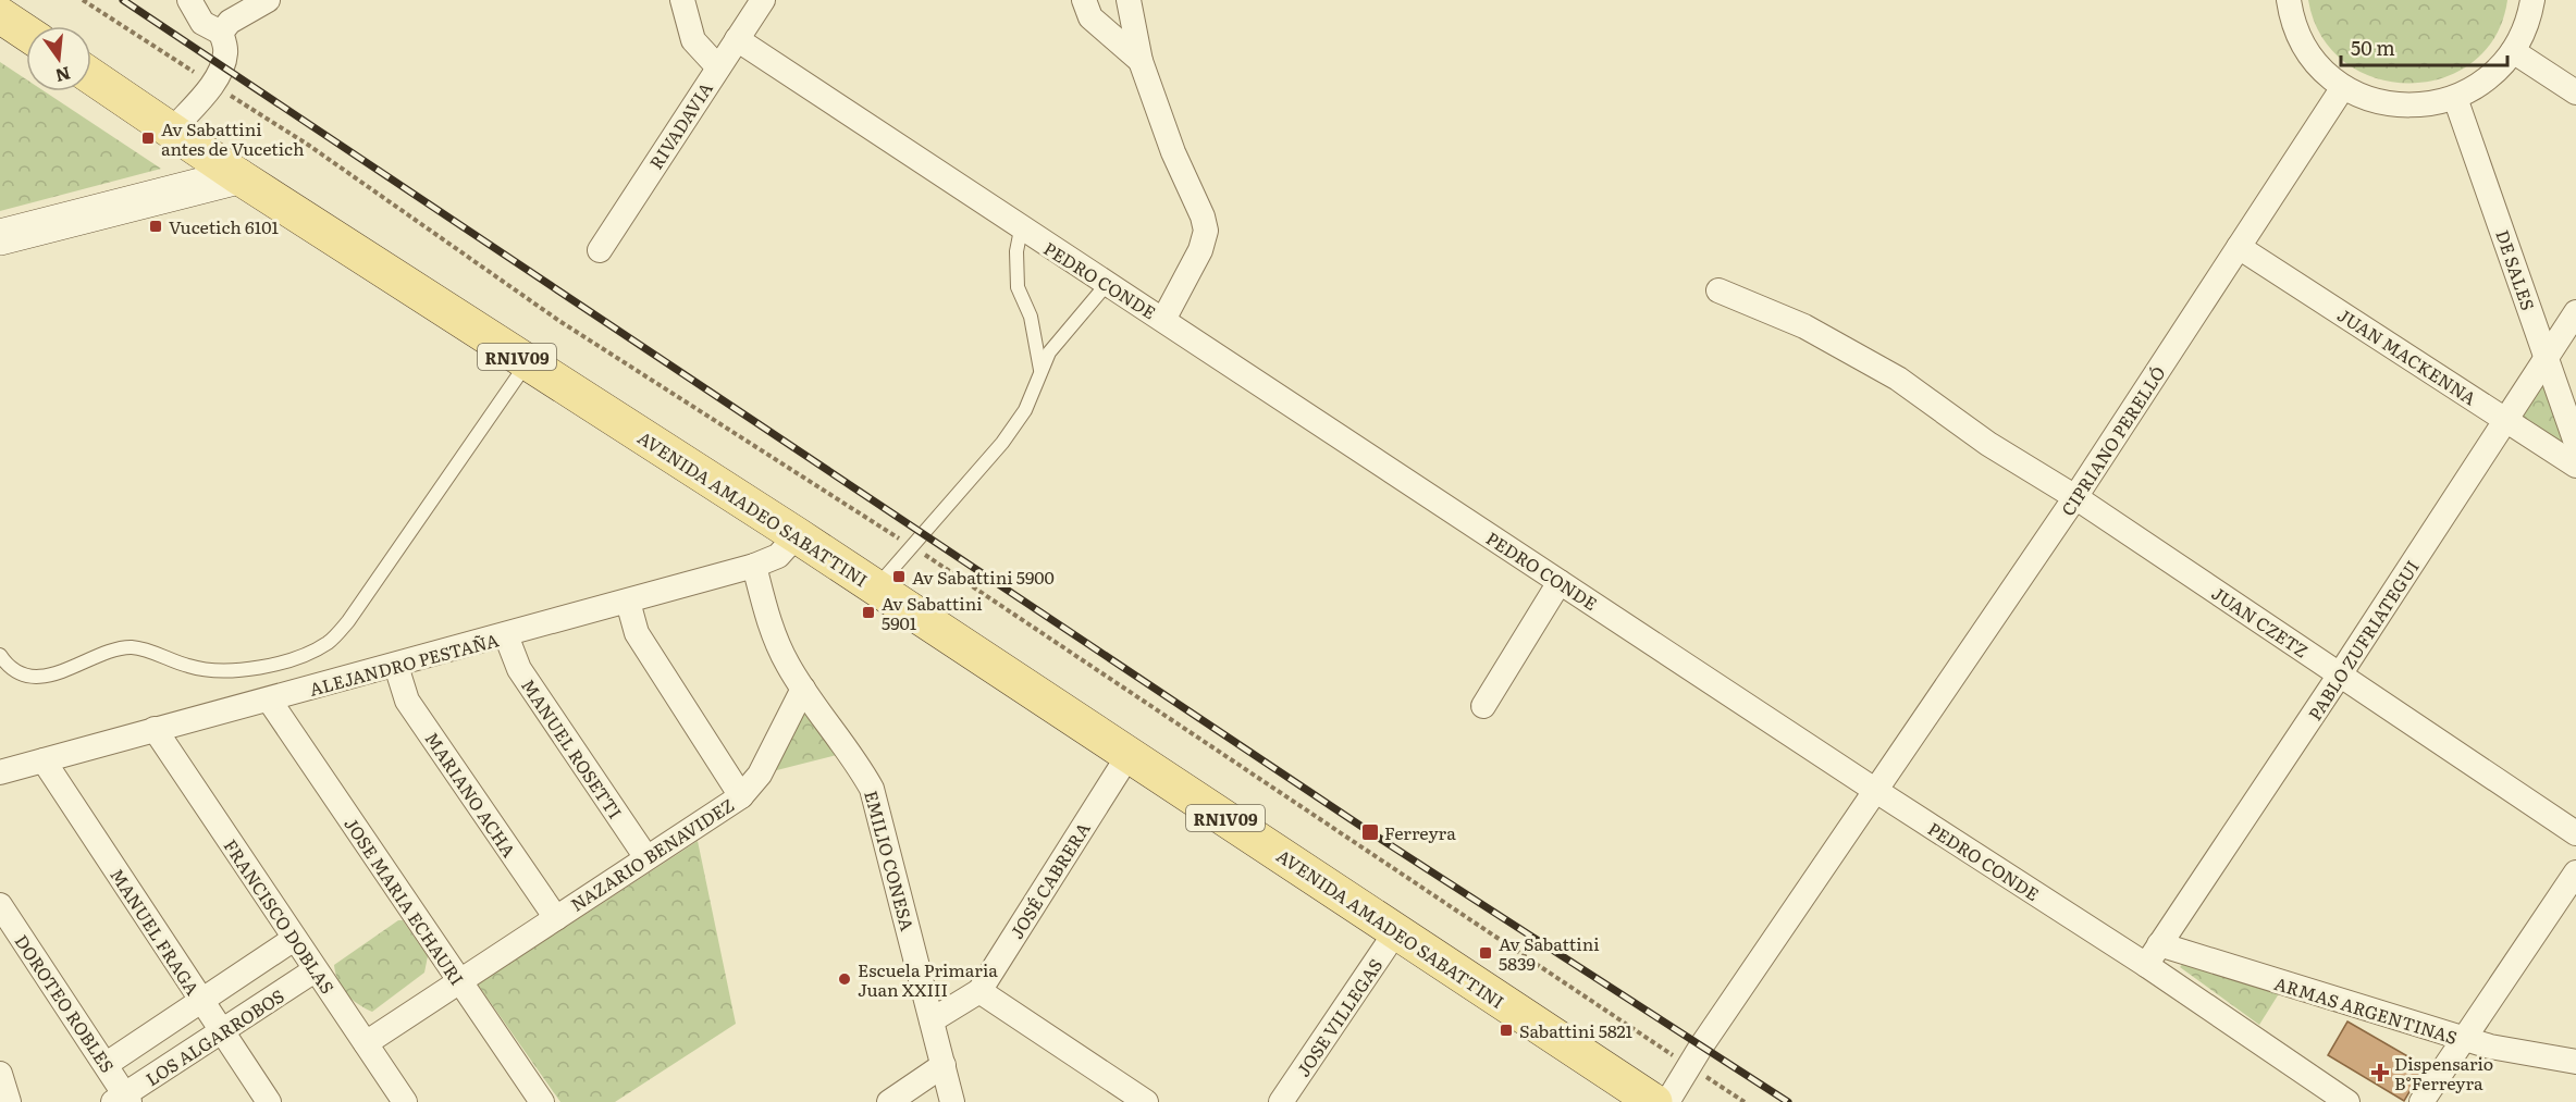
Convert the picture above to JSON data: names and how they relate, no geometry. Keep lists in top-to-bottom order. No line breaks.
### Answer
{"streets":{"main road":["RN1V09","AVENIDA AMADEO SABATTINI"],"street":["RIVADAVIA","DE SALES","PEDRO CONDE","JUAN MACKENNA","CIPRIANO PERELLÓ","JUAN CZETZ","PABLO ZUFRIATEGUI","ALEJANDRO PESTAÑA","MANUEL ROSETTI","MARIANO ACHA","NAZARIO BENAVIDEZ","EMILIO CONESA","JOSÉ CABRERA","JOSE MARIA ECHAURI","FRANCISCO DOBLAS","MANUEL FRAGA","DOROTEO ROBLES","ARMAS ARGENTINAS","JOSE VILLEGAS","LOS ALGARROBOS"]},"crossings":[["RIVADAVIA","PEDRO CONDE"],["DE SALES","PABLO ZUFRIATEGUI"],["PEDRO CONDE","CIPRIANO PERELLÓ"],["PEDRO CONDE","PABLO ZUFRIATEGUI"],["PEDRO CONDE","ARMAS ARGENTINAS"],["JUAN MACKENNA","CIPRIANO PERELLÓ"],["JUAN MACKENNA","PABLO ZUFRIATEGUI"],["CIPRIANO PERELLÓ","JUAN CZETZ"],["AVENIDA AMADEO SABATTINI","ALEJANDRO PESTAÑA"],["AVENIDA AMADEO SABATTINI","JOSÉ CABRERA"],["AVENIDA AMADEO SABATTINI","JOSE VILLEGAS"],["JUAN CZETZ","PABLO ZUFRIATEGUI"],["PABLO ZUFRIATEGUI","ARMAS ARGENTINAS"],["ALEJANDRO PESTAÑA","MANUEL ROSETTI"],["ALEJANDRO PESTAÑA","MARIANO ACHA"],["ALEJANDRO PESTAÑA","EMILIO CONESA"],["ALEJANDRO PESTAÑA","JOSE MARIA ECHAURI"],["ALEJANDRO PESTAÑA","FRANCISCO DOBLAS"],["ALEJANDRO PESTAÑA","MANUEL FRAGA"],["MANUEL ROSETTI","NAZARIO BENAVIDEZ"],["MARIANO ACHA","NAZARIO BENAVIDEZ"],["NAZARIO BENAVIDEZ","EMILIO CONESA"],["NAZARIO BENAVIDEZ","JOSE MARIA ECHAURI"],["EMILIO CONESA","JOSÉ CABRERA"],["FRANCISCO DOBLAS","LOS ALGARROBOS"],["MANUEL FRAGA","LOS ALGARROBOS"],["DOROTEO ROBLES","LOS ALGARROBOS"]],"places":{"transit":["Av Sabattini antes de Vucetich","Vucetich 6101","Av Sabattini 5900","Av Sabattini 5901","Ferreyra","Av Sabattini 5839","Sabattini 5821"],"other":["Escuela Primaria Juan XXIII"],"health":["Dispensario B°Ferreyra"]},"scale_bar":"50 m","north":"bottom"}
